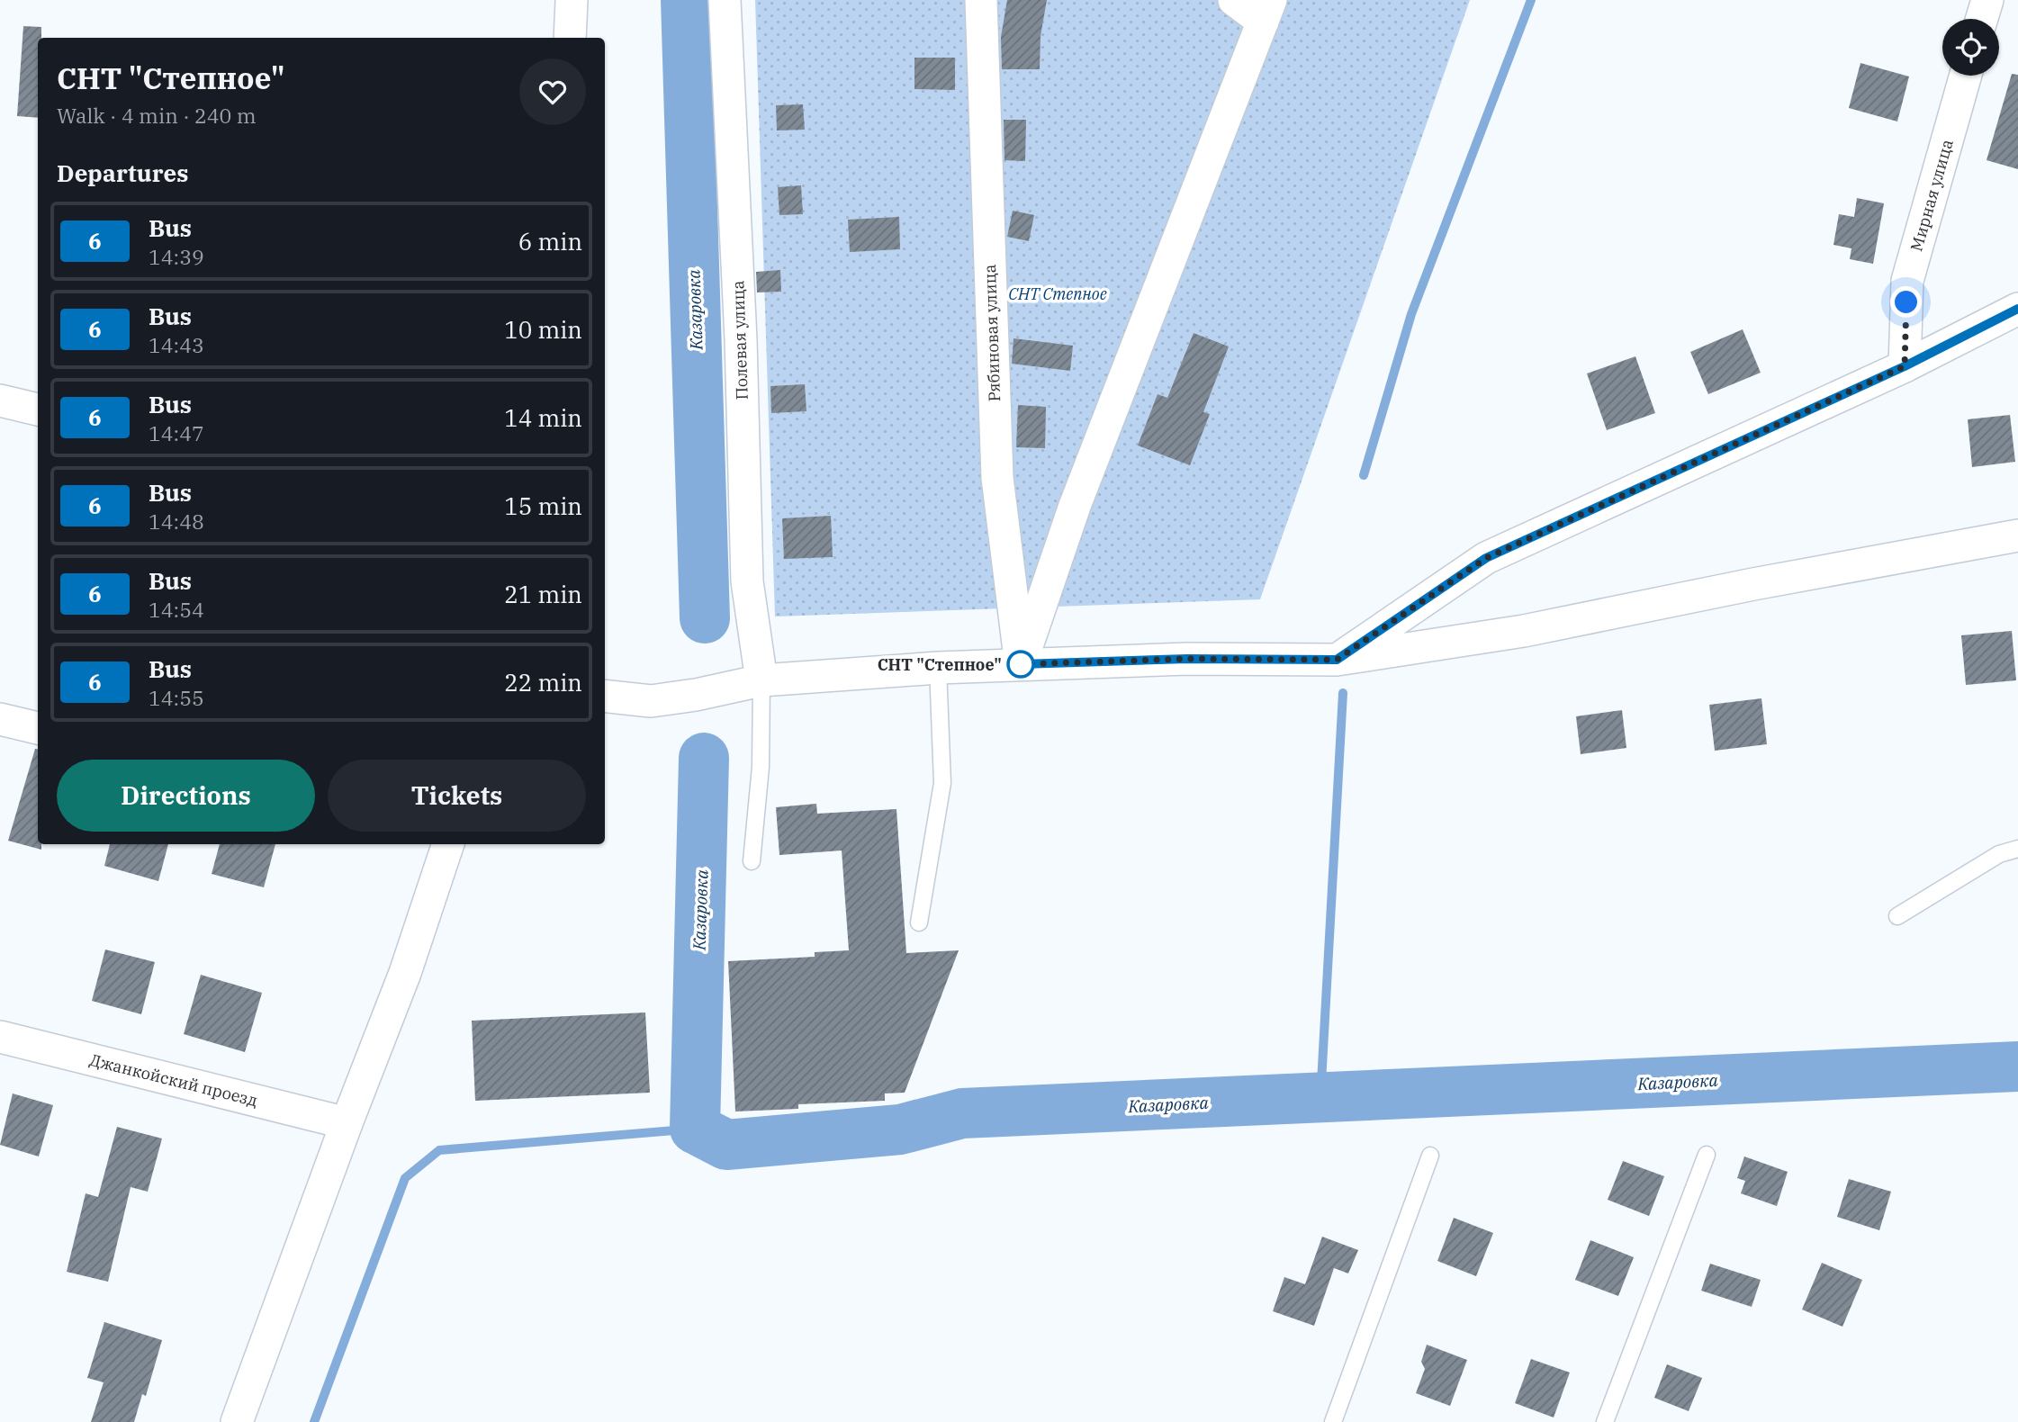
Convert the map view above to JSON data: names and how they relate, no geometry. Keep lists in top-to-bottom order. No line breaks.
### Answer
{"streets":{"street":["Мирная улица","Рябиновая улица","Полевая улица","Джанкойский проезд"]},"water":["Казаровка"],"parks":["СНТ Степное"],"places":["СНТ \"Степное\""],"lines":["bus line 6"],"page":{"heading":[["СНТ \"Степное\"","Walk · 4 min · 240 m"],"Departures"],"list":[{"mark":"6","name":"Bus","note":"14:39","value":"6 min"},{"mark":"6","name":"Bus","note":"14:43","value":"10 min"},{"mark":"6","name":"Bus","note":"14:47","value":"14 min"},{"mark":"6","name":"Bus","note":"14:48","value":"15 min"},{"mark":"6","name":"Bus","note":"14:54","value":"21 min"},{"mark":"6","name":"Bus","note":"14:55","value":"22 min"}],"buttons":["Directions","Tickets"]}}
